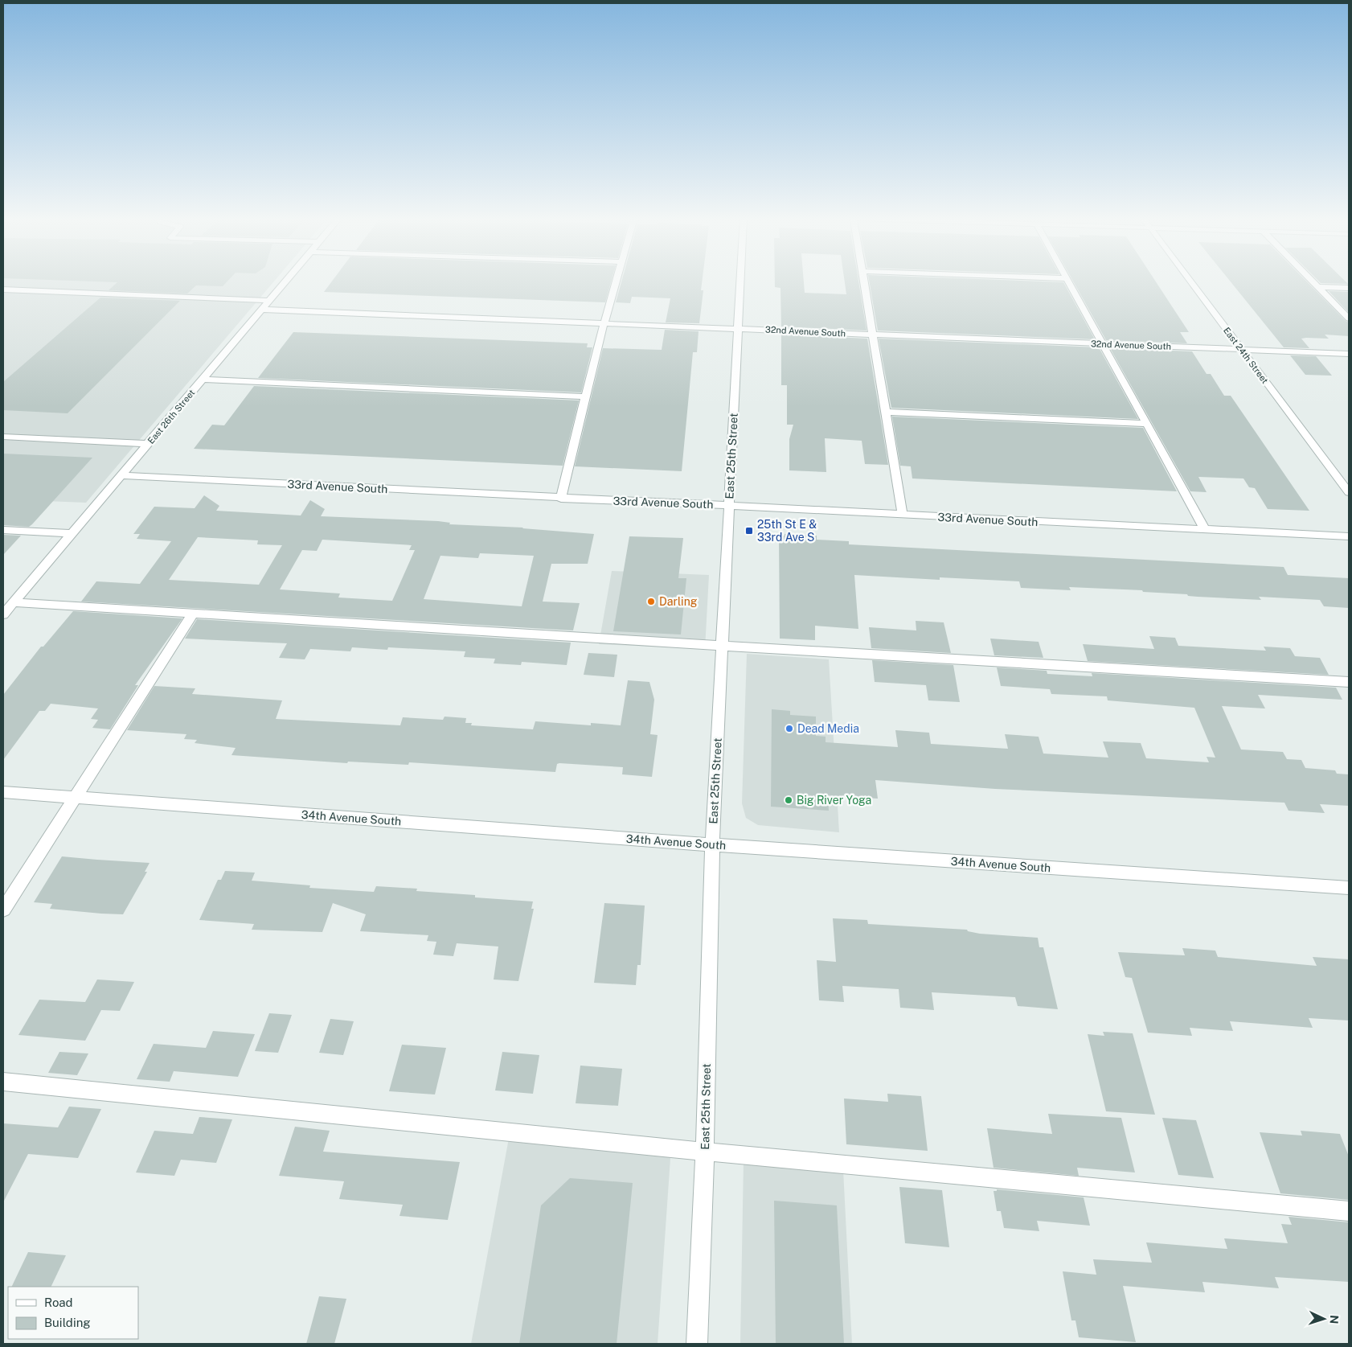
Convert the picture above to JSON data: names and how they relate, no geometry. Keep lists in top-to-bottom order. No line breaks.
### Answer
{"streets":{"street":["32nd Avenue South","East 24th Street","East 26th Street","East 25th Street","33rd Avenue South","34th Avenue South"]},"crossings":[["32nd Avenue South","East 24th Street"],["32nd Avenue South","East 26th Street"],["32nd Avenue South","East 25th Street"],["East 26th Street","33rd Avenue South"],["East 25th Street","33rd Avenue South"],["East 25th Street","34th Avenue South"]],"places":{"transit":["25th St E & 33rd Ave S"],"other":["Darling","Dead Media","Big River Yoga"]},"legend":["Road","Building"],"north":"right"}
